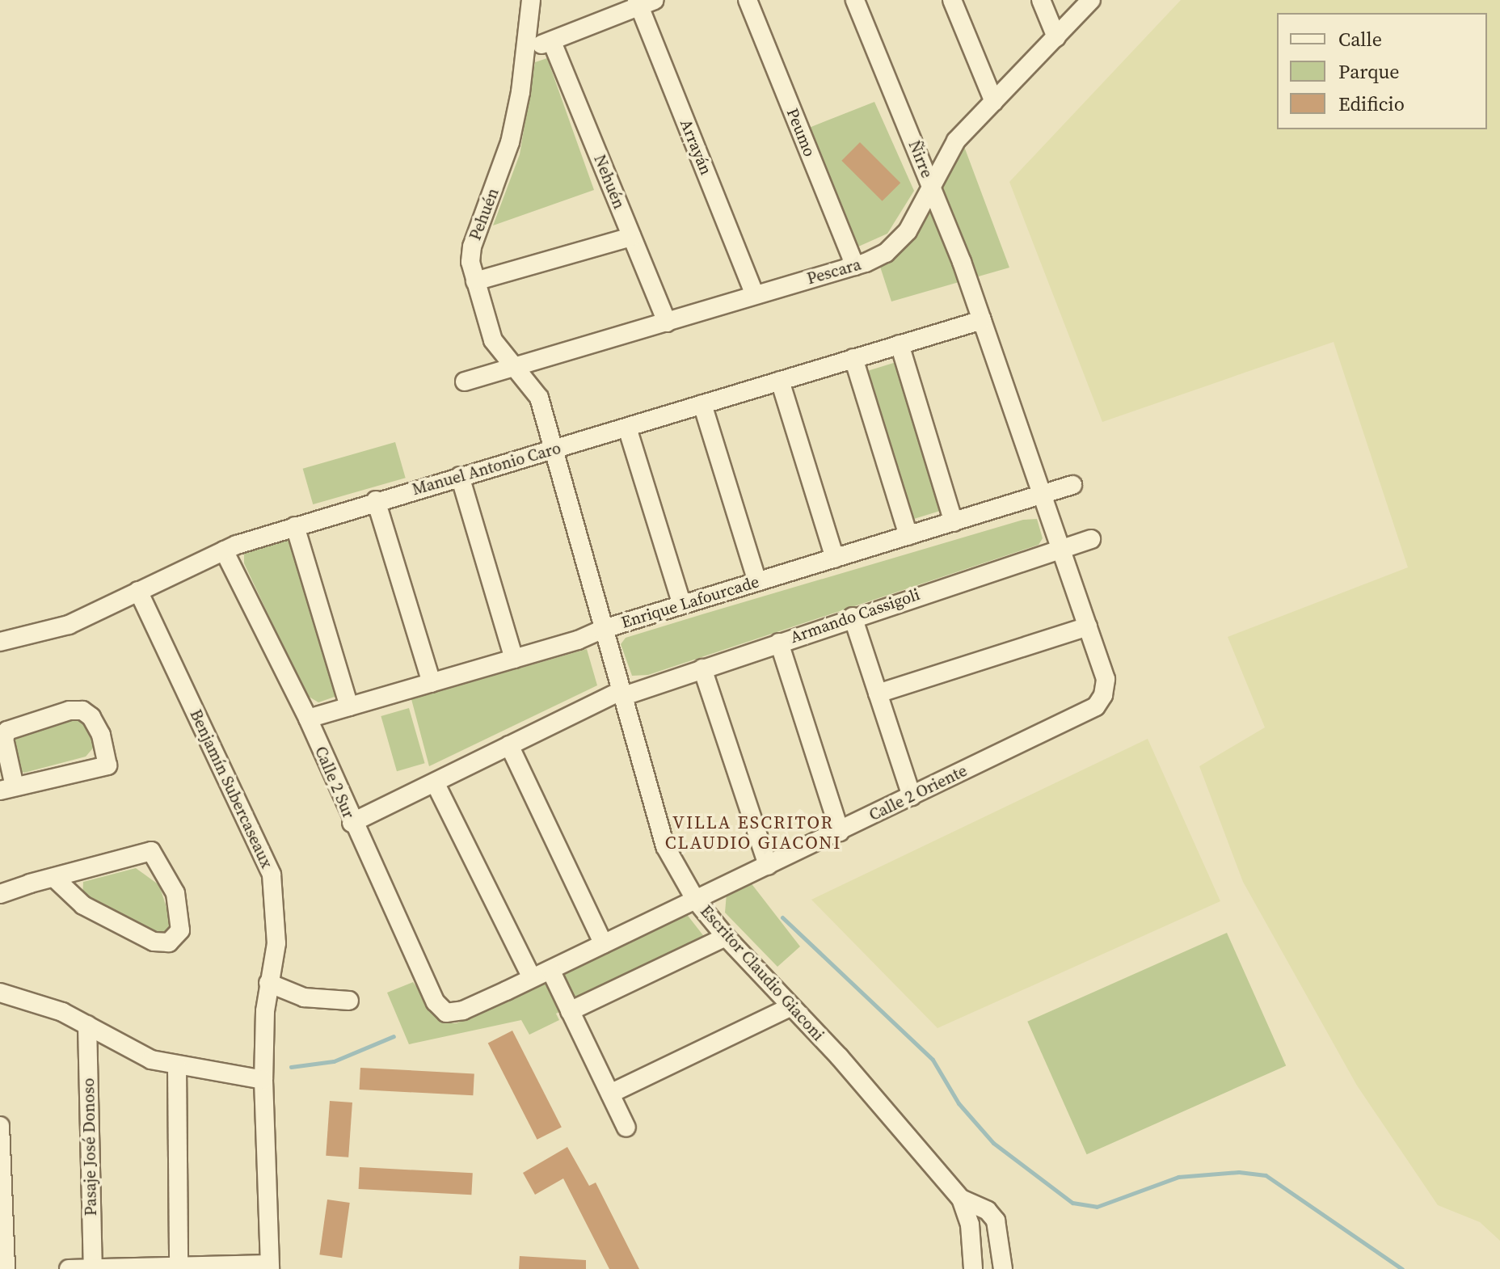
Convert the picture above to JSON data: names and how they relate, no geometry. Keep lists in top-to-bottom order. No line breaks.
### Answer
{"streets":{"street":["Peumo","Arrayán","Ñirre","Nehuén","Pehuén","Pescara","Manuel Antonio Caro","Enrique Lafourcade","Armando Cassigoli","Calle 2 Sur","Benjamín Subercaseaux","Calle 2 Oriente","Escritor Claudio Giaconi","Pasaje José Donoso"]},"crossings":[["Peumo","Pescara"],["Arrayán","Pescara"],["Ñirre","Pescara"],["Ñirre","Manuel Antonio Caro"],["Ñirre","Enrique Lafourcade"],["Ñirre","Armando Cassigoli"],["Ñirre","Calle 2 Oriente"],["Nehuén","Pescara"],["Pehuén","Pescara"],["Pehuén","Manuel Antonio Caro"],["Pehuén","Escritor Claudio Giaconi"],["Manuel Antonio Caro","Calle 2 Sur"],["Manuel Antonio Caro","Benjamín Subercaseaux"],["Manuel Antonio Caro","Escritor Claudio Giaconi"],["Enrique Lafourcade","Calle 2 Sur"],["Enrique Lafourcade","Escritor Claudio Giaconi"],["Armando Cassigoli","Calle 2 Sur"],["Armando Cassigoli","Escritor Claudio Giaconi"],["Calle 2 Sur","Calle 2 Oriente"],["Calle 2 Oriente","Escritor Claudio Giaconi"]],"districts":["VILLA ESCRITOR CLAUDIO GIACONI"],"legend":["Calle","Parque","Edificio"]}
